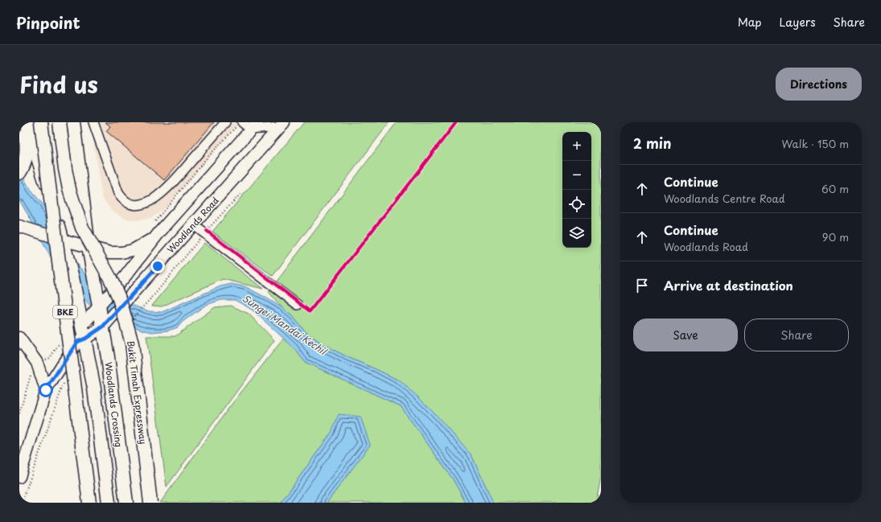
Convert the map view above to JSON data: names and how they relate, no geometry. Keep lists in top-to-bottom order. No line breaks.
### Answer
{"streets":{"highway":["BKE","Bukit Timah Expressway","Woodlands Crossing"],"main road":["Woodlands Road"]},"crossings":[["Woodlands Road","Woodlands Crossing"]],"water":["Sungei Mandai Kechil"],"page":{"header":"Pinpoint","nav":["Map","Layers","Share"],"title":"Find us","buttons":["Directions",["Save","Share"]],"heading":["2 min","Walk · 150 m"],"map_buttons":["+","−"],"list":[["Continue","Woodlands Centre Road","60 m"],["Continue","Woodlands Road","90 m"],"Arrive at destination"]}}
